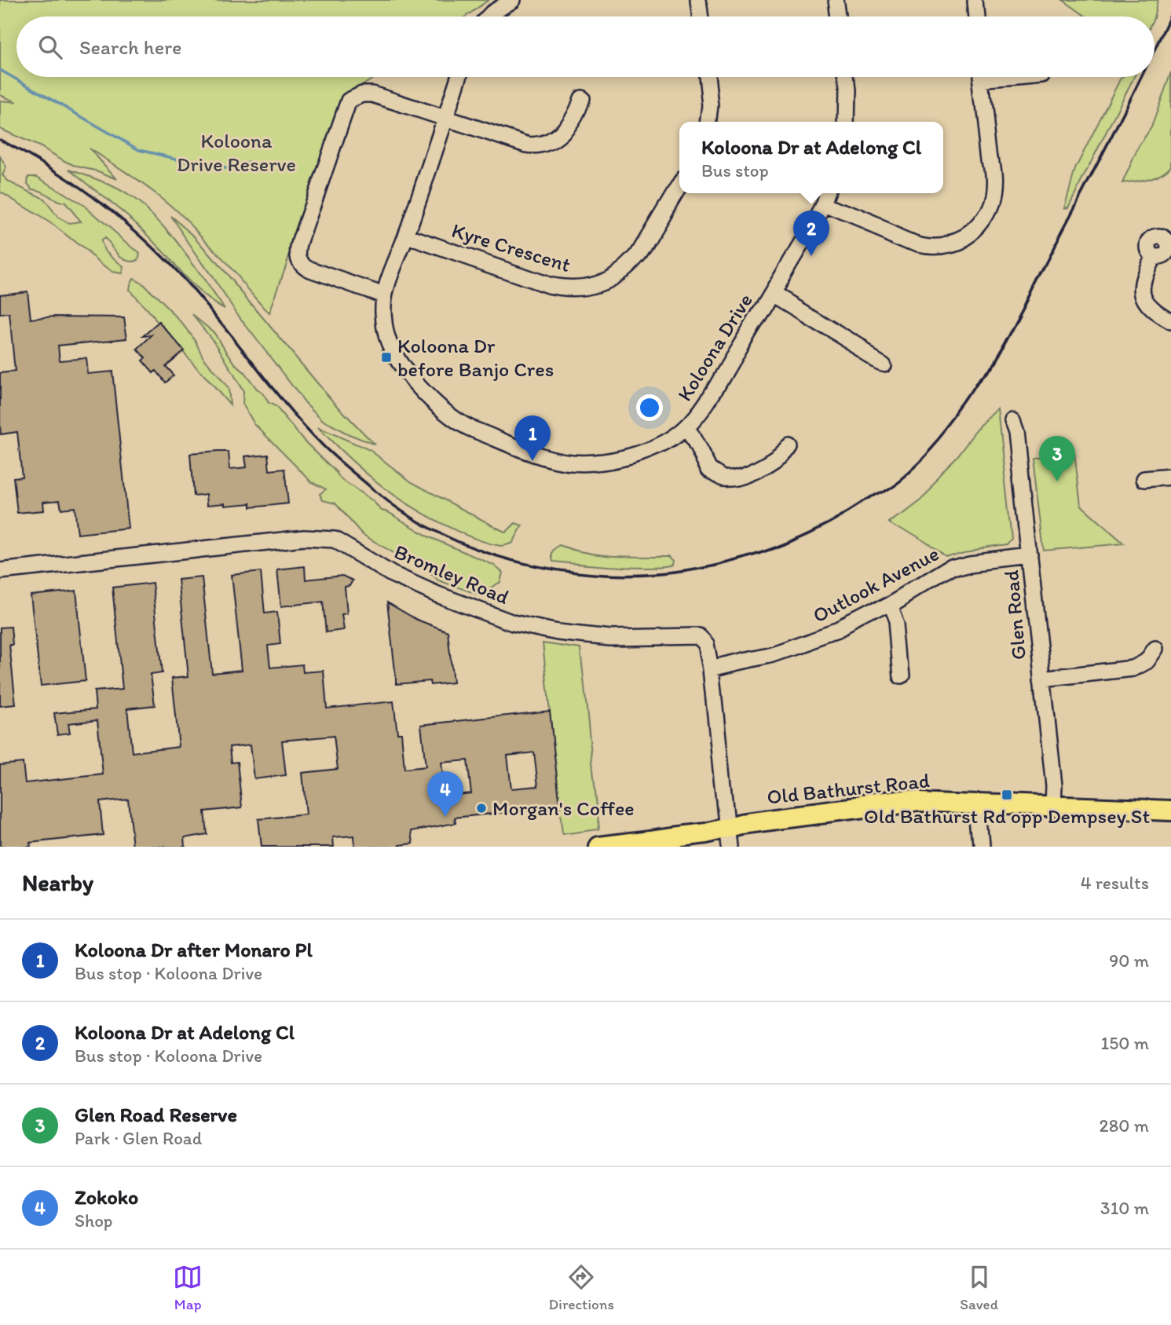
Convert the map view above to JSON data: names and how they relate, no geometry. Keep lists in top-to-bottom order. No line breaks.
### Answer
{"streets":{"main road":["Old Bathurst Road"],"street":["Kyre Crescent","Koloona Drive","Bromley Road","Outlook Avenue","Glen Road"]},"crossings":[["Kyre Crescent","Koloona Drive"],["Bromley Road","Outlook Avenue"],["Bromley Road","Old Bathurst Road"],["Outlook Avenue","Glen Road"],["Glen Road","Old Bathurst Road"]],"parks":["Koloona Drive Reserve"],"places":{"transit":["Koloona Dr before Banjo Cres","Old Bathurst Rd opp Dempsey St"],"other":["Morgan's Coffee"]},"page":{"search":"Search here","popup":["Koloona Dr at Adelong Cl","Bus stop"],"pins":["2","1","3","4"],"heading":["Nearby","4 results"],"list":[{"mark":"1","name":"Koloona Dr after Monaro Pl","note":"Bus stop · Koloona Drive","value":"90 m"},{"mark":"2","name":"Koloona Dr at Adelong Cl","note":"Bus stop · Koloona Drive","value":"150 m"},{"mark":"3","name":"Glen Road Reserve","note":"Park · Glen Road","value":"280 m"},{"mark":"4","name":"Zokoko","note":"Shop","value":"310 m"}],"nav":["Map","Directions","Saved"]}}
